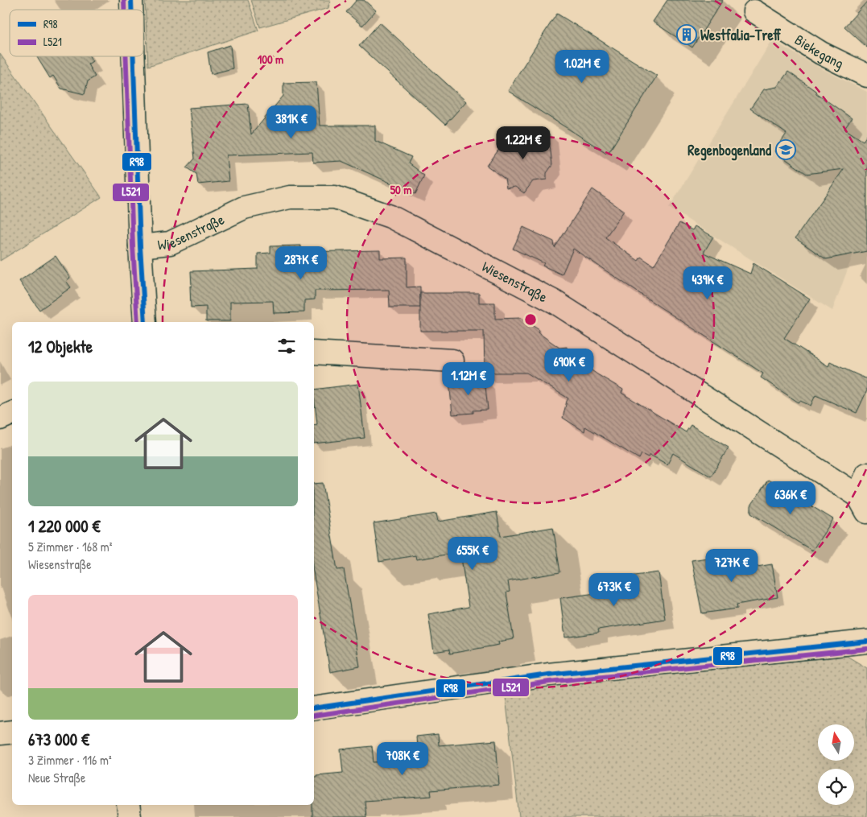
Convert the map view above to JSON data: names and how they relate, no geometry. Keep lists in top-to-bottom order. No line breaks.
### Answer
{"streets":{"street":["Biekegang","Wiesenstraße"]},"places":{"building":["Westfalia-Treff"],"school or university":["Regenbogenland"]},"lines":["transit line R98","transit line L521"],"legend":["R98","L521"],"north":"top","page":{"price":["1.02M €","381K €","1.22M €","287K €","439K €","690K €","1.12M €","636K €","655K €","727K €","673K €","708K €"],"heading":"12 Objekte","list":[{"name":"1 220 000 €","note":"5 Zimmer · 168 m² · Wiesenstraße"},{"name":"673 000 €","note":"3 Zimmer · 116 m² · Neue Straße"}]},"rings":["100 m","50 m"]}
